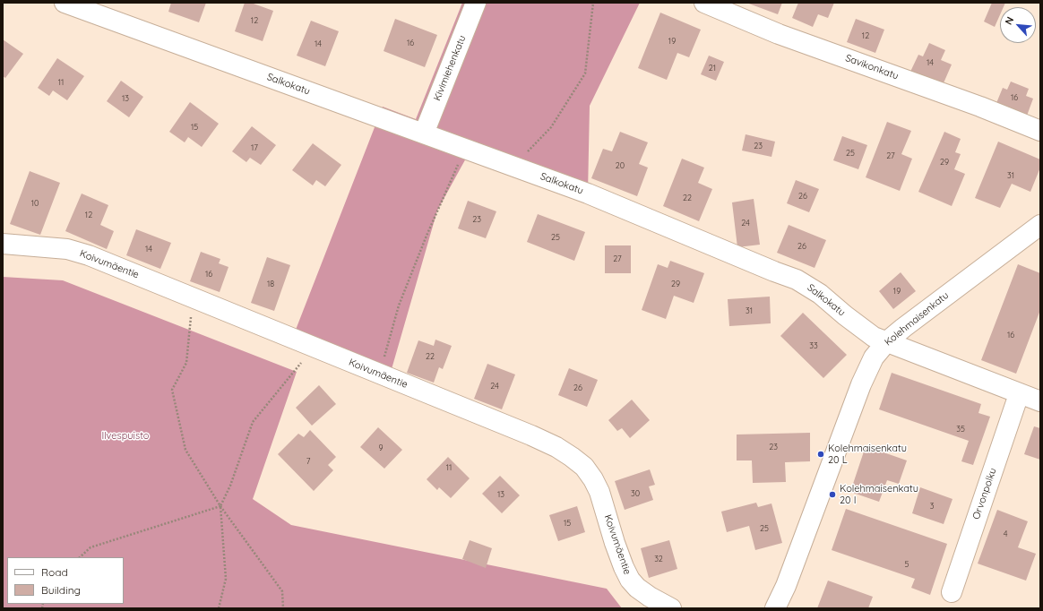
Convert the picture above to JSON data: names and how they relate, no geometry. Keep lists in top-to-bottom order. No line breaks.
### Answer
{"streets":{"street":["Savikonkatu","Kivimiehenkatu","Salkokatu","Koivumäentie","Kolehmaisenkatu","Orvonpolku"]},"crossings":[["Kivimiehenkatu","Salkokatu"],["Salkokatu","Kolehmaisenkatu"],["Salkokatu","Orvonpolku"]],"parks":["Ilvespuisto"],"places":["Kolehmaisenkatu 20 L","Kolehmaisenkatu 20 I"],"house_numbers":["12","12","19","16","14","14","21","11","16","13","15","23","17","25","27","29","20","31","26","22","10","12","23","24","25","26","14","27","16","18","29","19","31","16","33","22","24","26","35","23","9","7","11","30","13","3","15","25","4","32","5"],"legend":["Road","Building"],"north":"top left"}
